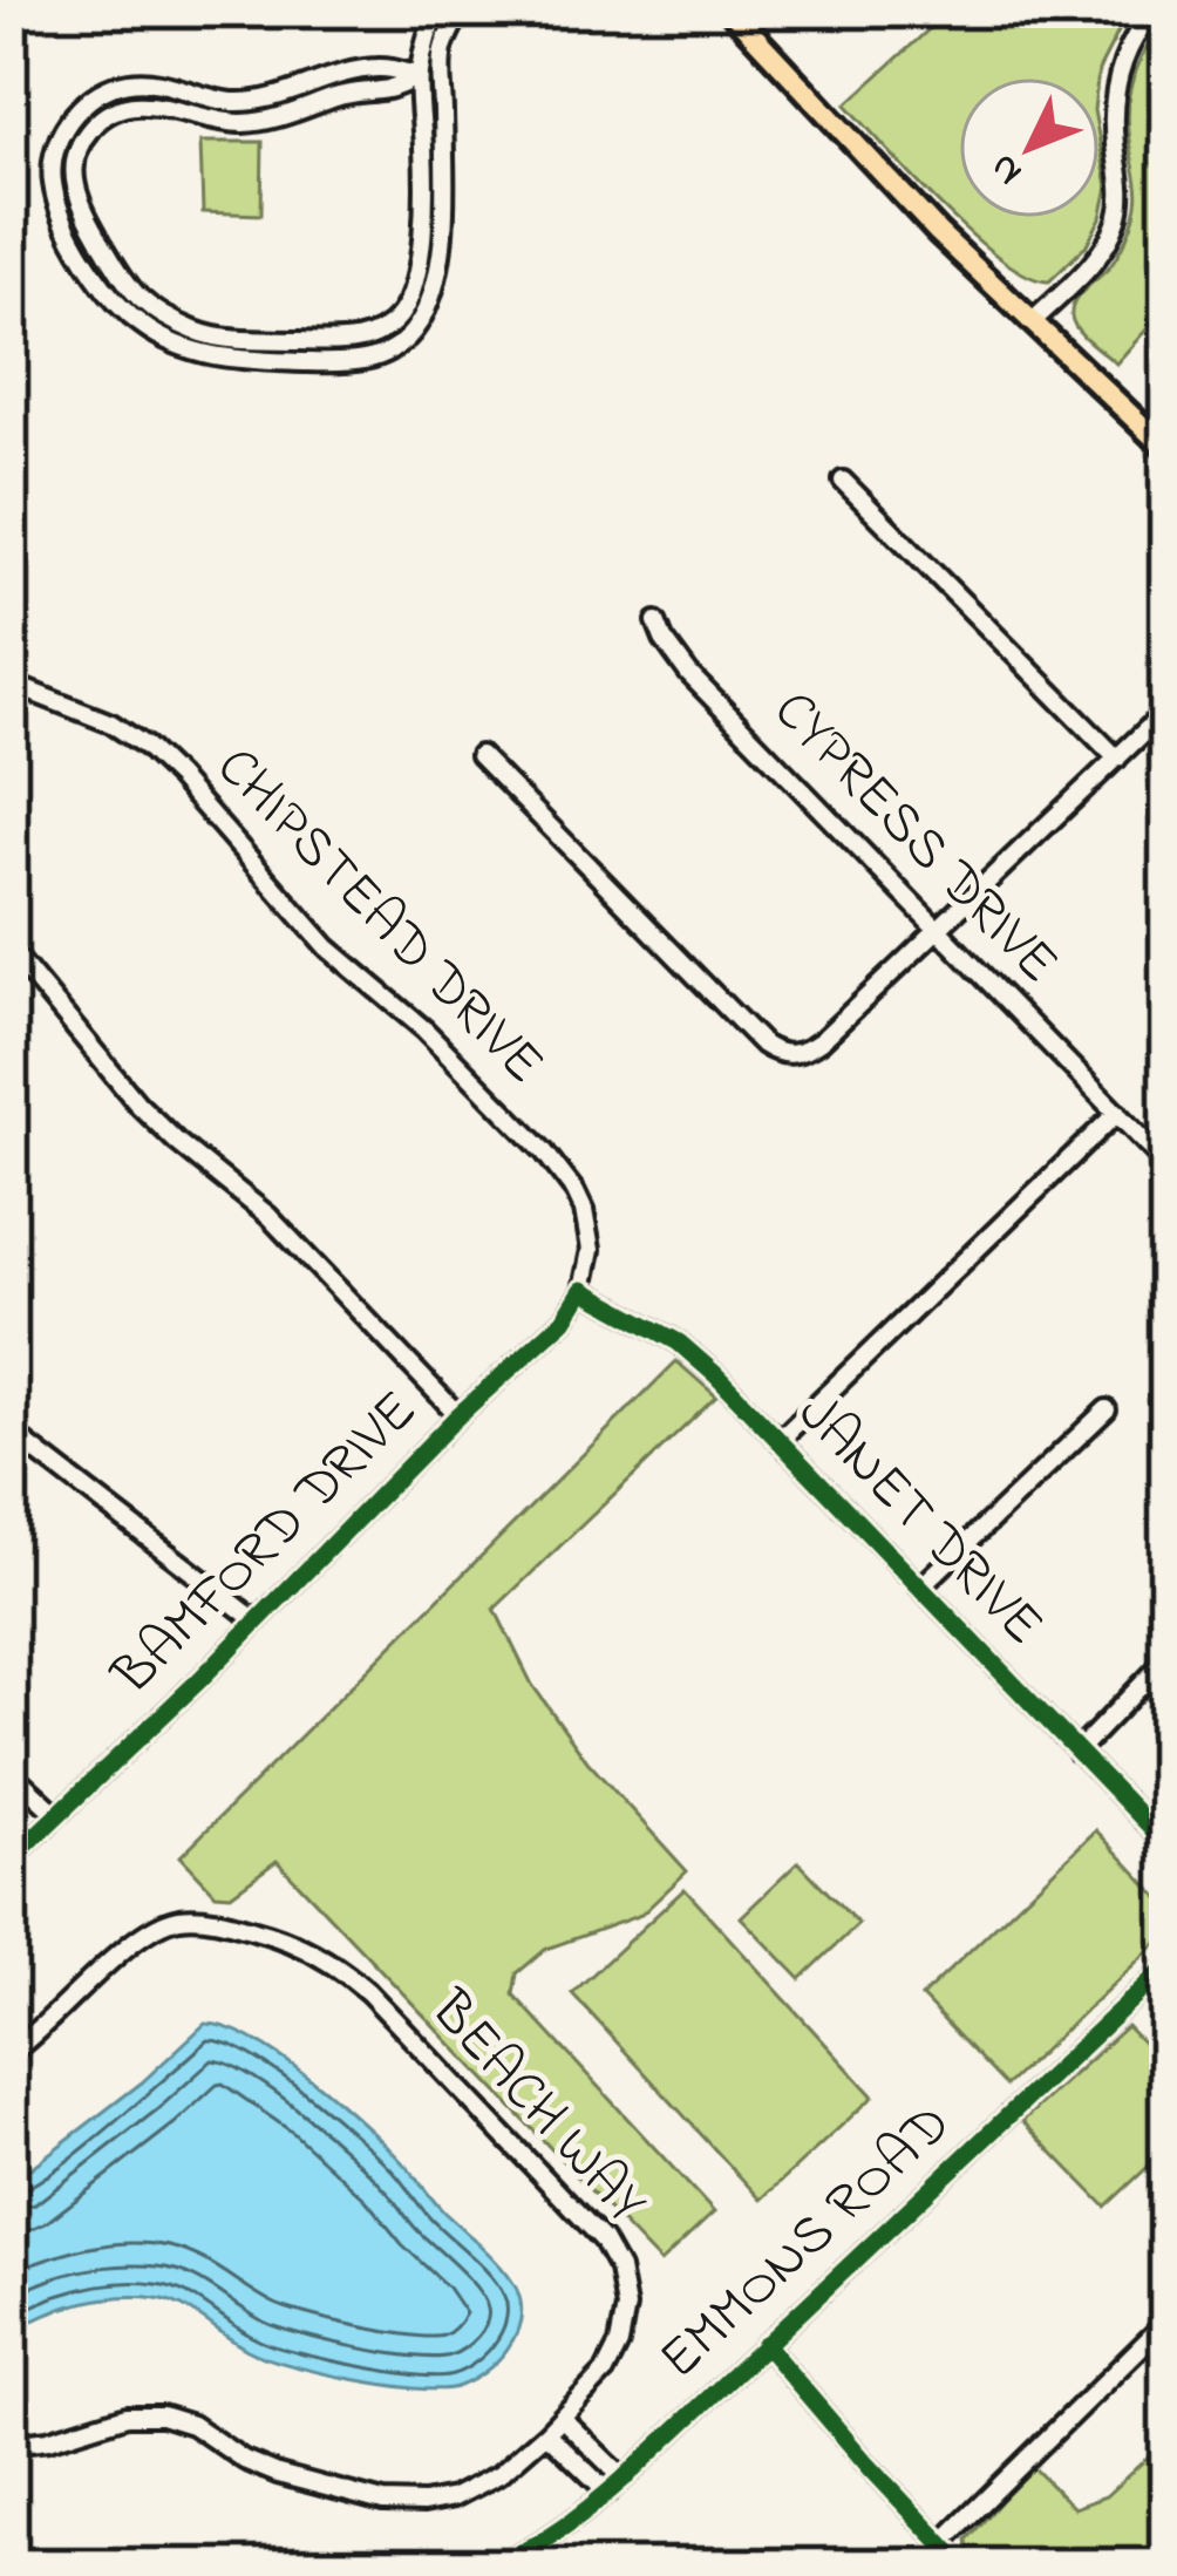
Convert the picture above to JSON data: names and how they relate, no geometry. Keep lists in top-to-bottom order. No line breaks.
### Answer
{"streets":{"street":["CYPRESS DRIVE","CHIPSTEAD DRIVE","JANET DRIVE","BAMFORD DRIVE","BEACH WAY","EMMONS ROAD"]},"crossings":[["CHIPSTEAD DRIVE","JANET DRIVE"],["CHIPSTEAD DRIVE","BAMFORD DRIVE"],["JANET DRIVE","BAMFORD DRIVE"]],"north":"bottom left"}
